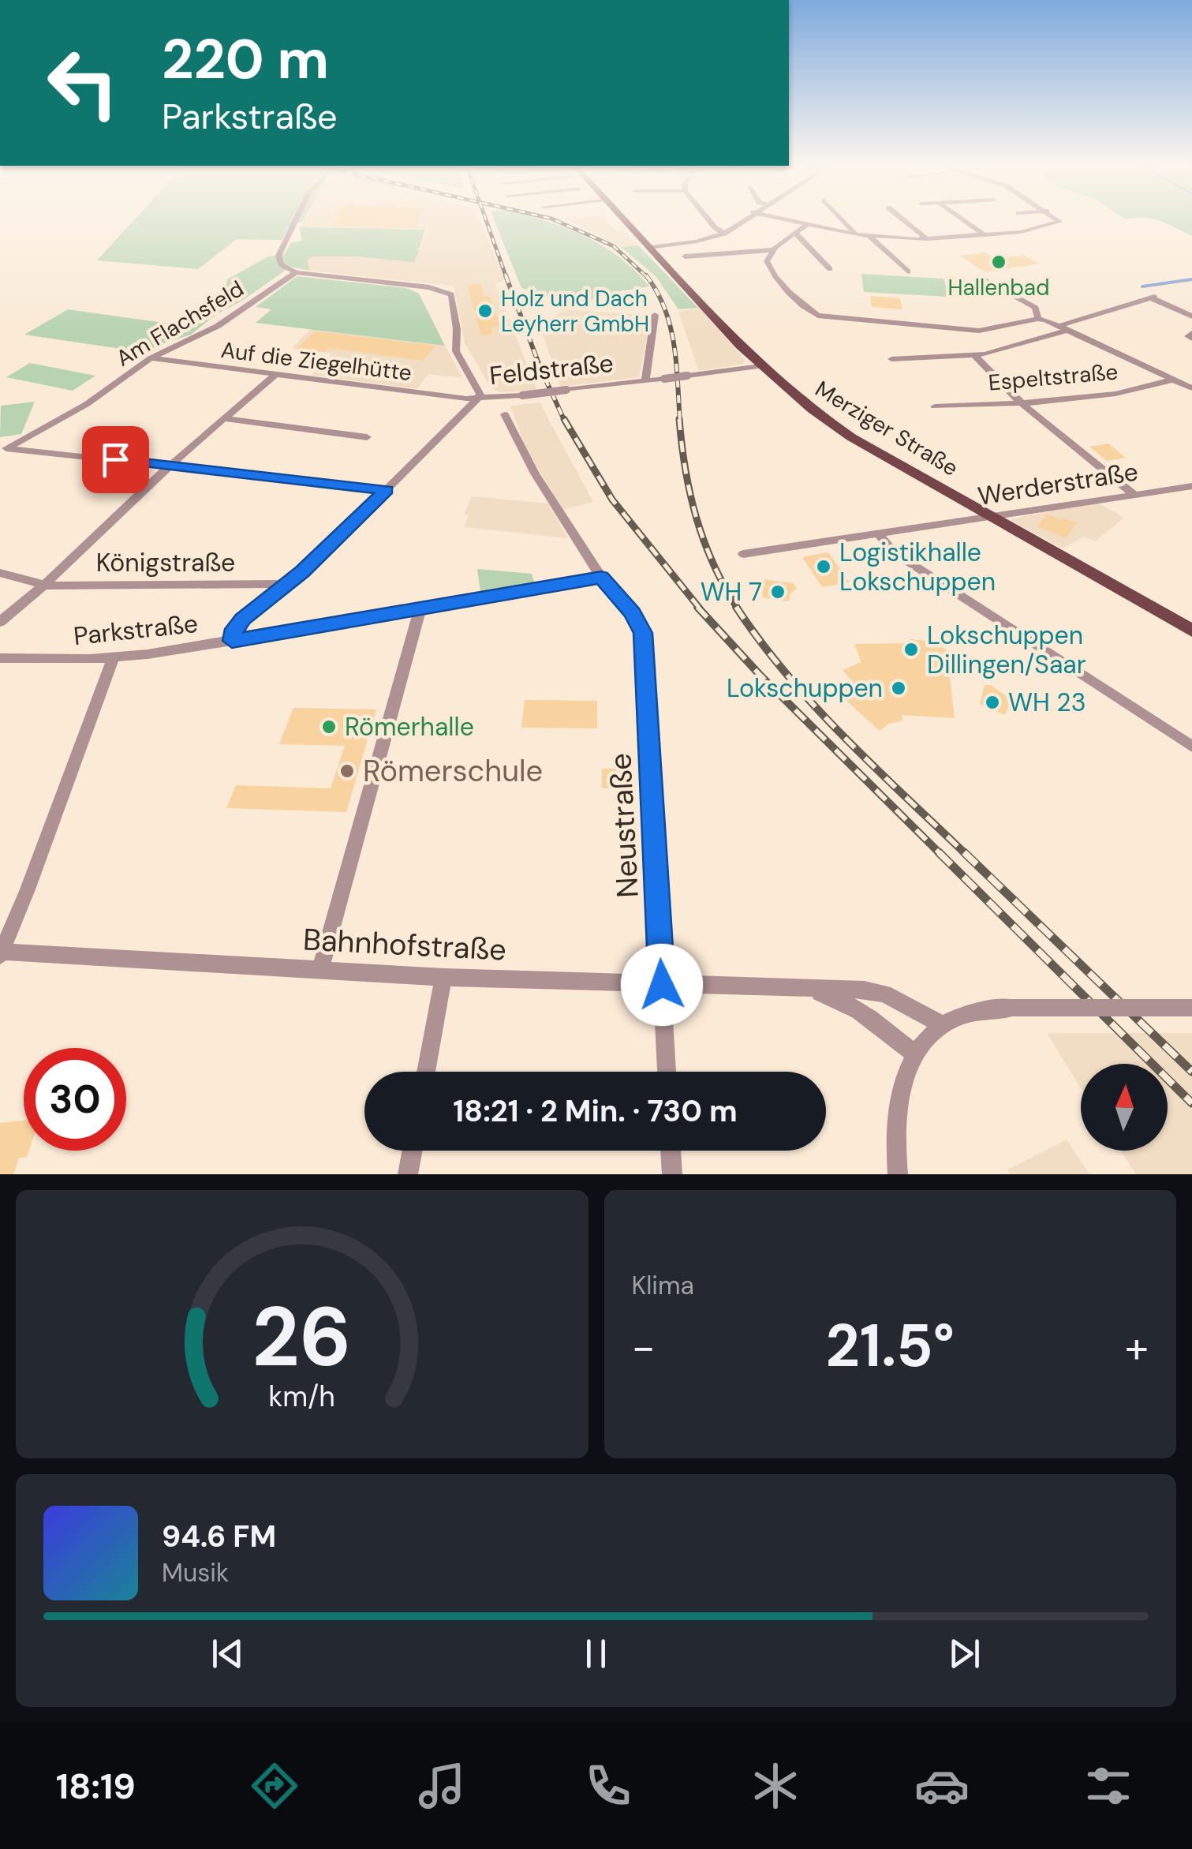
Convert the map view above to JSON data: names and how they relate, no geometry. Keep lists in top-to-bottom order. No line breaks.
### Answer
{"streets":{"main road":["Merziger Straße"],"street":["Am Flachsfeld","Auf die Ziegelhütte","Feldstraße","Espeltstraße","Werderstraße","Königstraße","Parkstraße","Neustraße","Bahnhofstraße"]},"crossings":[["Am Flachsfeld","Auf die Ziegelhütte"],["Auf die Ziegelhütte","Feldstraße"],["Feldstraße","Merziger Straße"],["Feldstraße","Königstraße"],["Feldstraße","Parkstraße"],["Merziger Straße","Werderstraße"],["Parkstraße","Neustraße"],["Neustraße","Bahnhofstraße"]],"places":["Hallenbad","Holz und Dach Leyherr GmbH","Logistikhalle Lokschuppen","WH 7","Lokschuppen Dillingen/Saar","Lokschuppen","WH 23","Römerhalle","Römerschule"],"north":"top","page":{"turn":["220 m","Parkstraße"],"limit":"30","trip":"18:21 · 2 Min. · 730 m","tile":"Klima","heat":["−","21.5°","+"],"song":["94.6 FM","Musik"],"tabs":"18:19","gauge":["26","km/h"]}}
